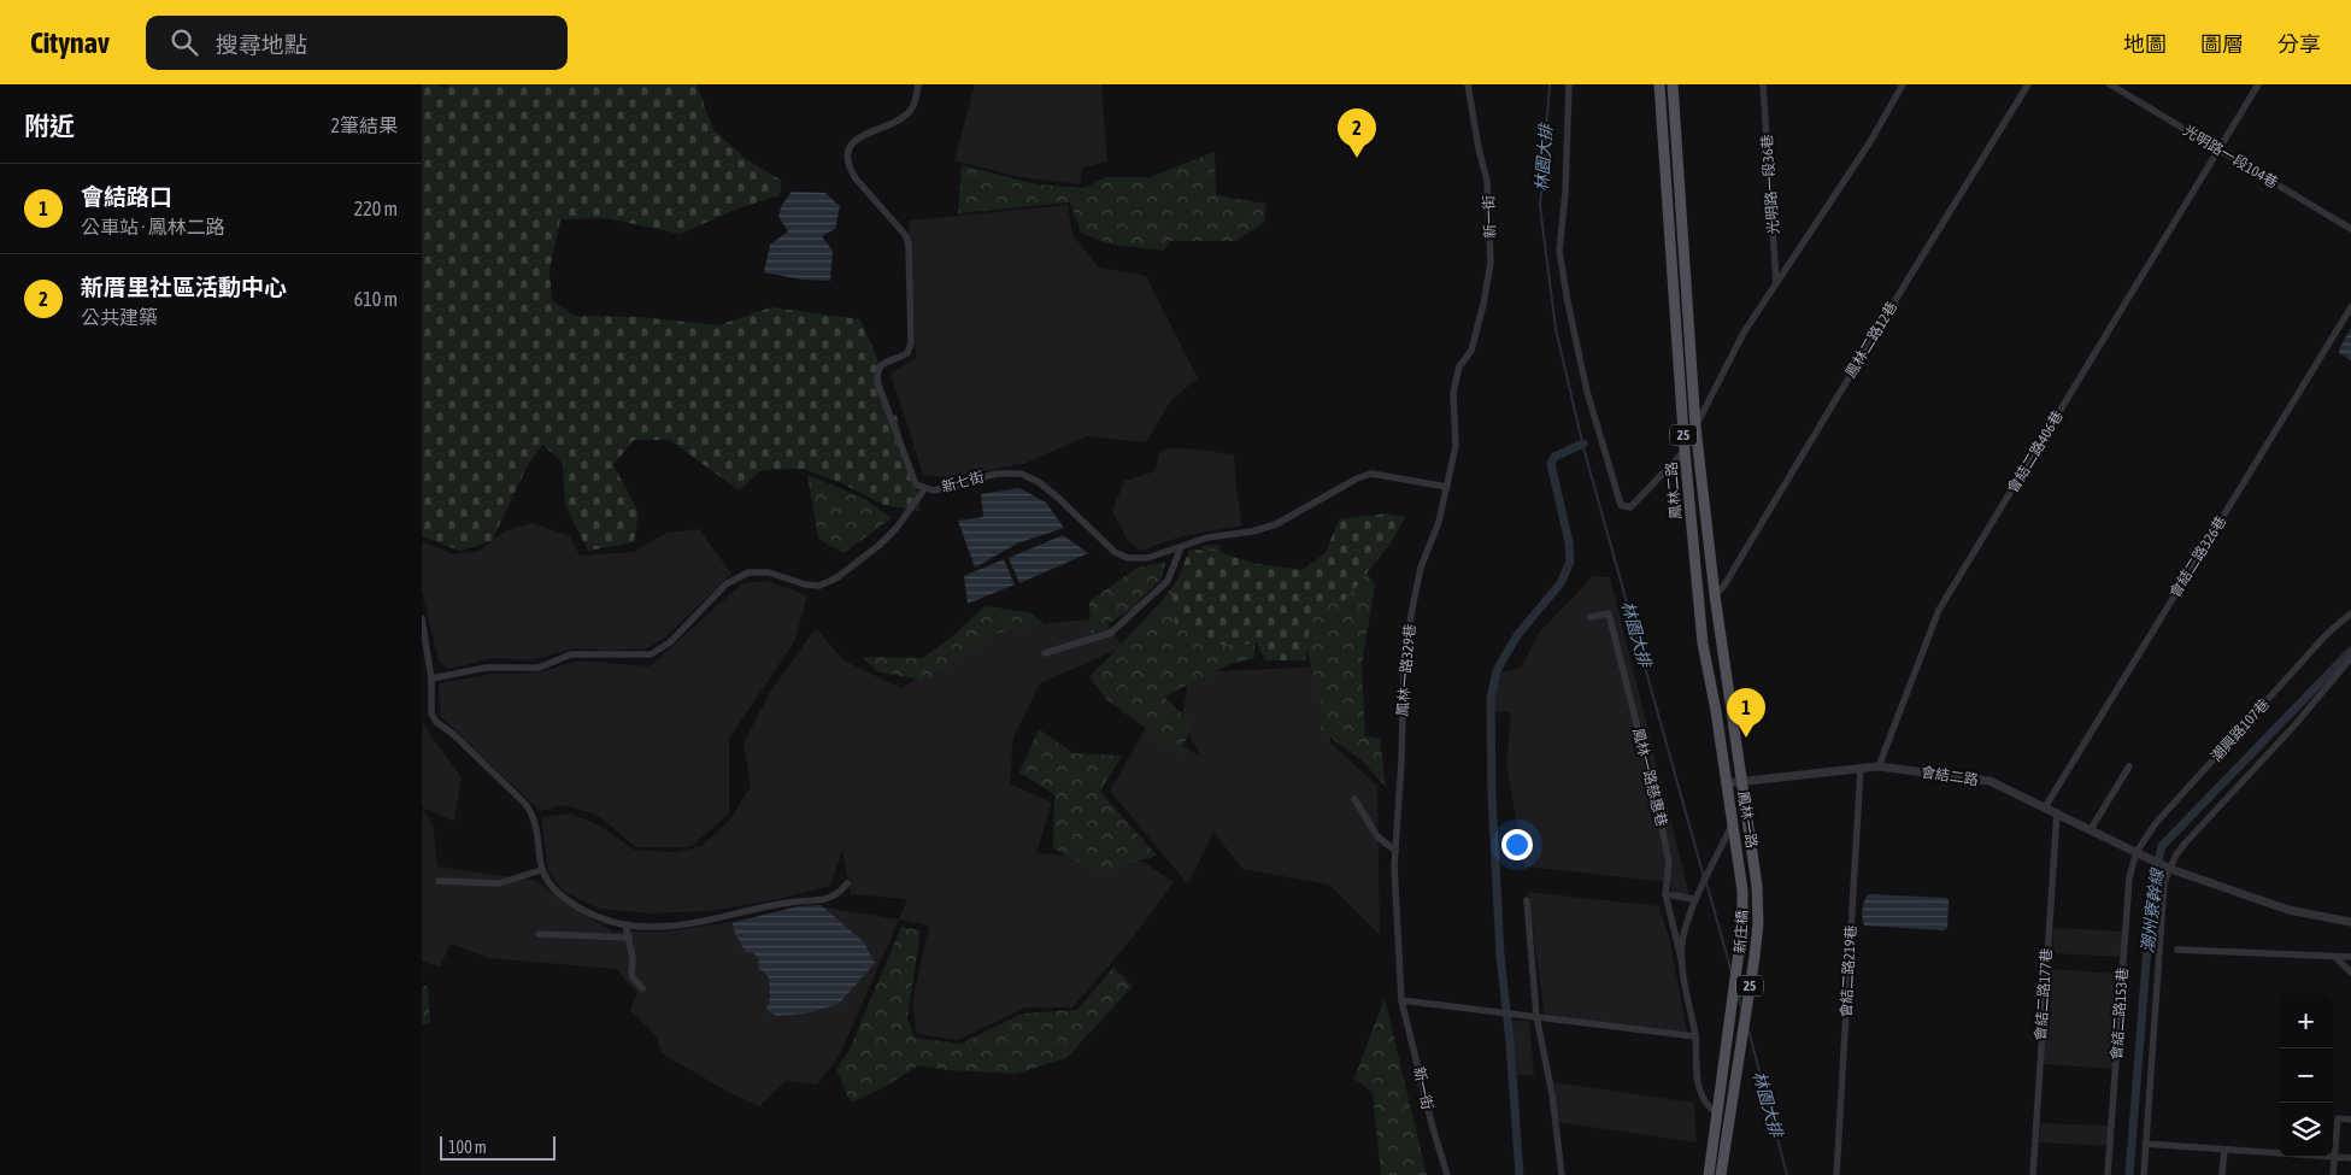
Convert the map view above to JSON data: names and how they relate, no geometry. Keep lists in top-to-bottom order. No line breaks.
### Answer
{"streets":{"main road":["25","鳳林二路","鳳林一路","新庄橋"],"street":["光明路一段104巷","光明路一段36巷","新一街","鳳林二路12巷","會結二路406巷","新七街","會結二路326巷","鳳林一路329巷","潮興路107巷","會結二路","鳳林一路慈惠巷","會結二路219巷","會結二路177巷","會結二路153巷"]},"crossings":[["光明路一段104巷","會結二路406巷"],["新一街","鳳林一路329巷"],["鳳林二路12巷","鳳林二路"],["25","新庄橋"],["會結二路406巷","會結二路"],["新七街","鳳林一路329巷"],["鳳林二路","會結二路"],["鳳林二路","鳳林一路"],["會結二路326巷","會結二路"],["潮興路107巷","會結二路"],["潮興路107巷","會結二路153巷"],["會結二路","鳳林一路"],["會結二路","會結二路219巷"],["會結二路","會結二路177巷"],["會結二路","會結二路153巷"],["鳳林一路","新庄橋"]],"water":["林園大排","潮州寮幹線"],"scale_bar":"100 m","page":{"header":"Citynav","search":"搜尋地點","nav":["地圖","圖層","分享"],"heading":["附近","2筆結果"],"pins":["2","1"],"list":[{"mark":"1","name":"會結路口","note":"公車站 · 鳳林二路","value":"220 m"},{"mark":"2","name":"新厝里社區活動中心","note":"公共建築","value":"610 m"}],"map_buttons":["+","−"],"scale":"100 m"}}
